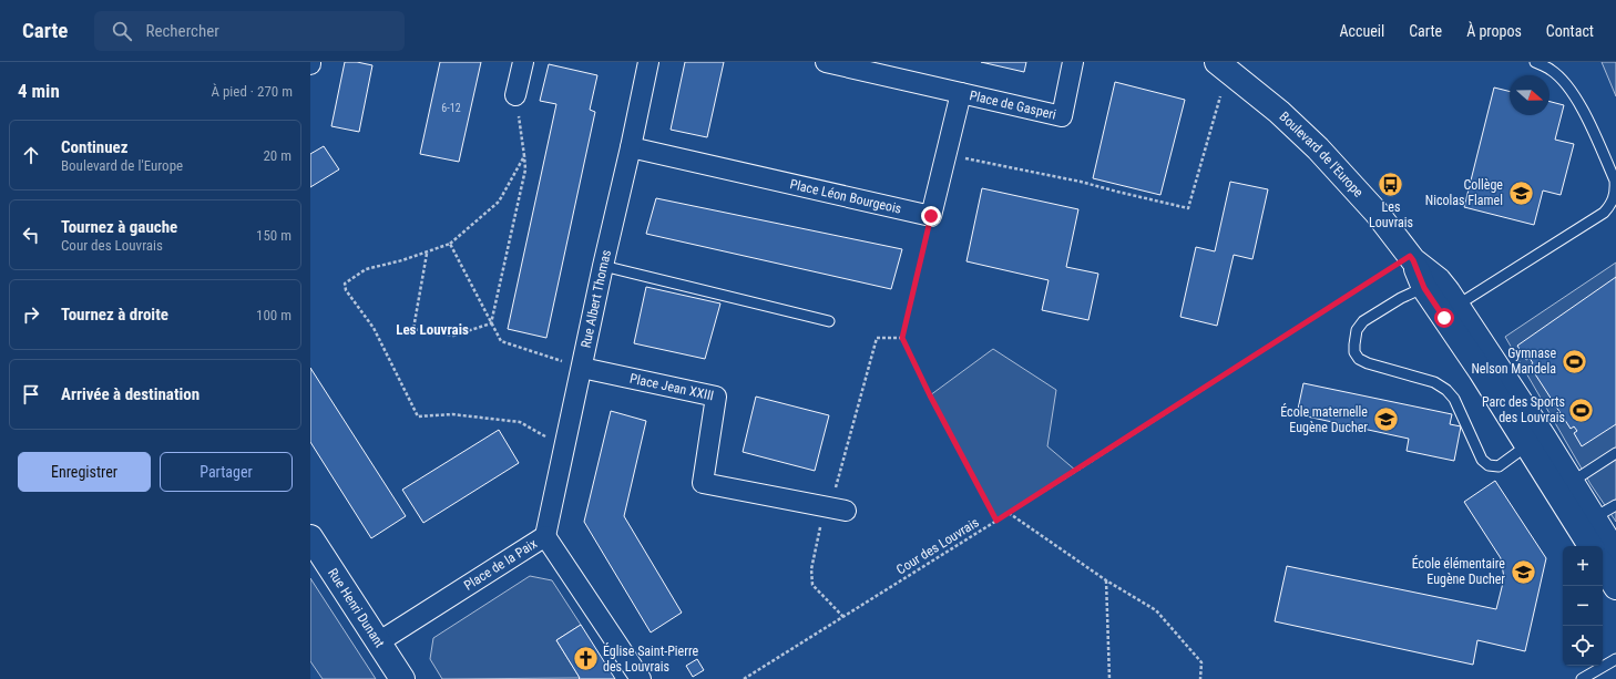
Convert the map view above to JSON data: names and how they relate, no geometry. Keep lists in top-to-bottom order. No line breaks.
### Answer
{"streets":{"street":["Place de Gasperi","Boulevard de l'Europe","Place Léon Bourgeois","Rue Albert Thomas","Place Jean XXIII","Place de la Paix","Rue Henri Dunant"],"path":["Cour des Louvrais"]},"crossings":[["Boulevard de l'Europe","Cour des Louvrais"],["Place Léon Bourgeois","Rue Albert Thomas"],["Rue Albert Thomas","Place Jean XXIII"],["Rue Albert Thomas","Place de la Paix"],["Place de la Paix","Rue Henri Dunant"]],"districts":["Les Louvrais"],"places":{"bus stop":["Les Louvrais"],"school or university":["Collège Nicolas Flamel","École maternelle Eugène Ducher","École élémentaire Eugène Ducher"],"sports":["Gymnase Nelson Mandela","Parc des Sports des Louvrais"],"church":["Église Saint-Pierre des Louvrais"]},"house_numbers":["6-12"],"north":"right","page":{"header":"Carte","search":"Rechercher","nav":["Accueil","Carte","À propos","Contact"],"heading":["4 min","À pied · 270 m"],"list":[["Continuez","Boulevard de l'Europe","20 m"],["Tournez à gauche","Cour des Louvrais","150 m"],["Tournez à droite","100 m"],"Arrivée à destination"],"buttons":["Enregistrer","Partager"],"map_buttons":["+","−"]}}
